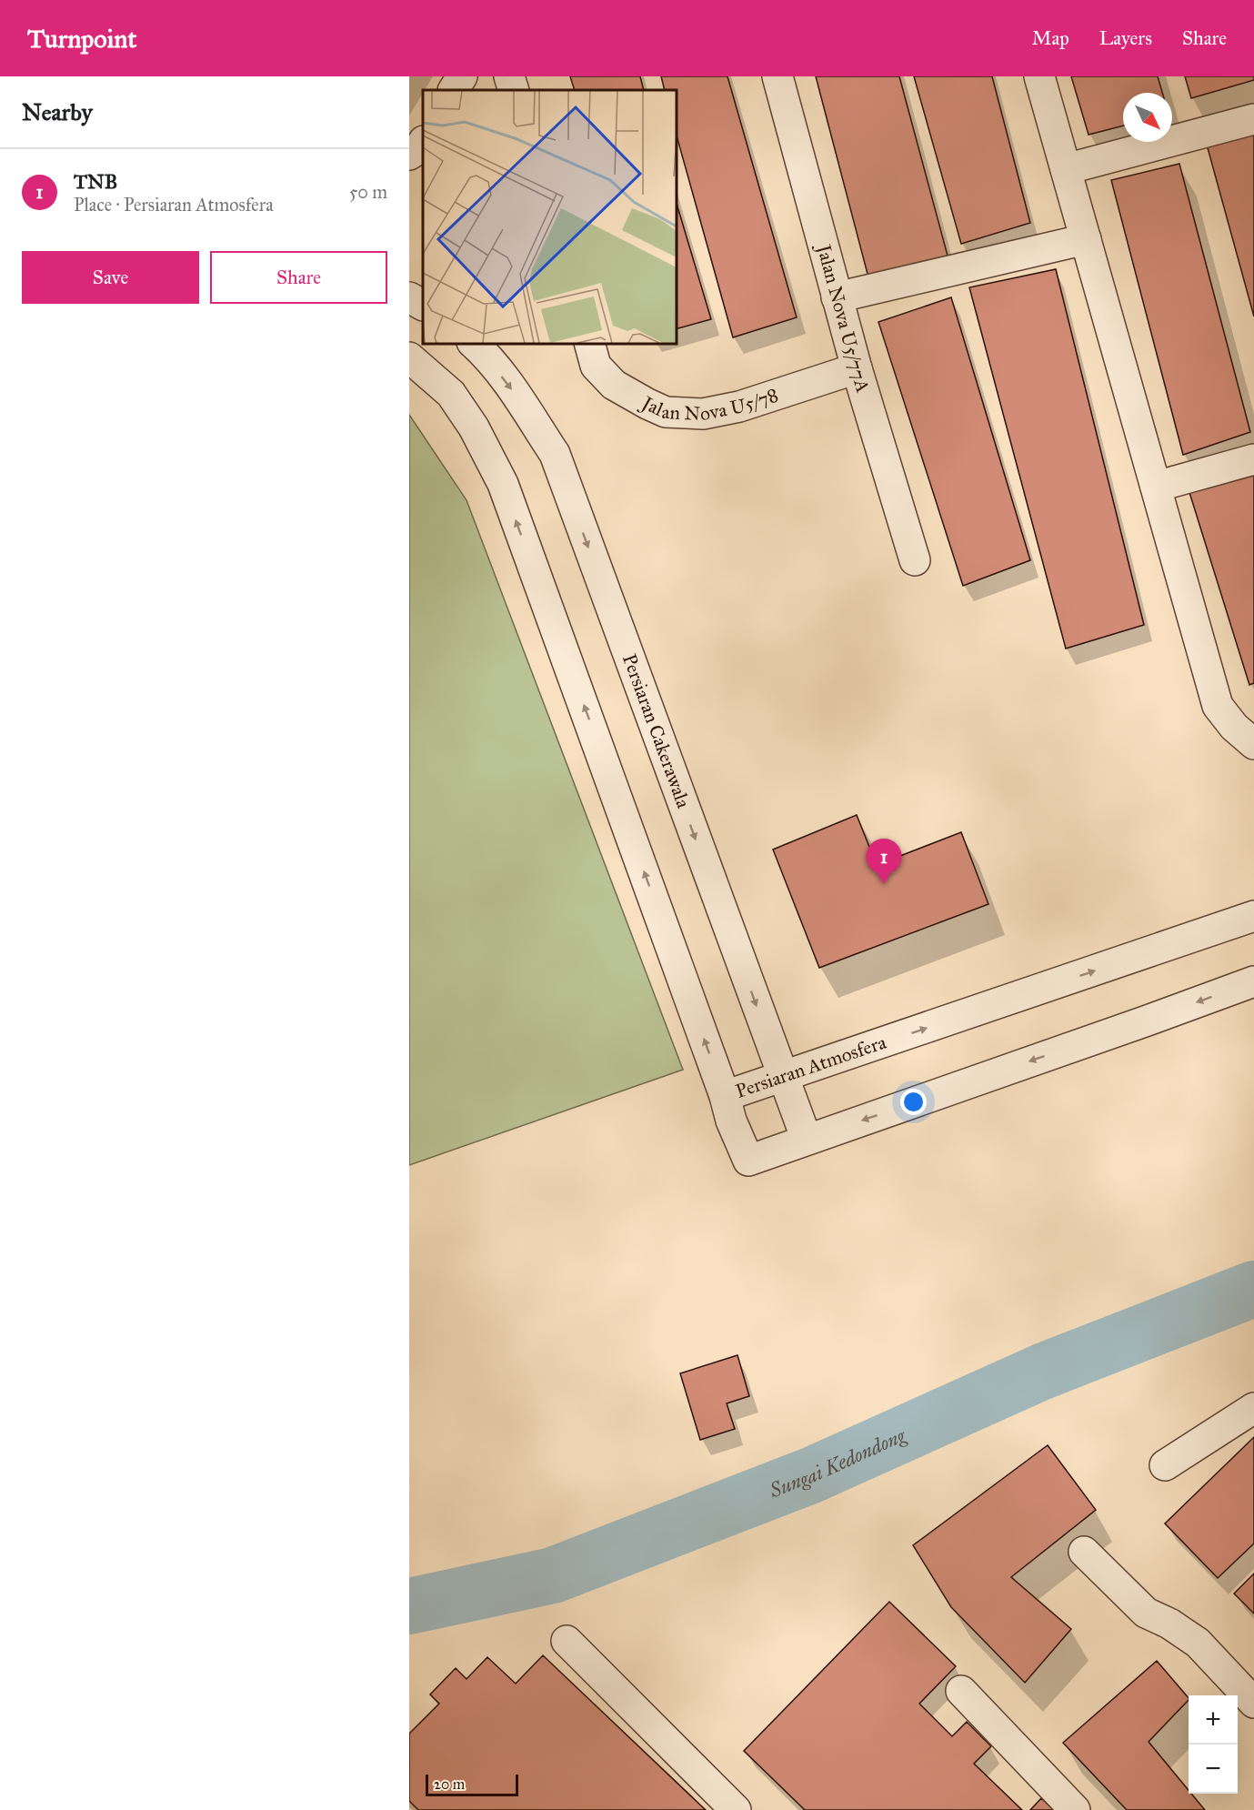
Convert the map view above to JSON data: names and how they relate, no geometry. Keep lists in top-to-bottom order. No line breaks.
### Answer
{"streets":{"street":["Jalan Nova U5/77A","Jalan Nova U5/78","Persiaran Cakerawala","Persiaran Atmosfera"]},"crossings":[["Jalan Nova U5/77A","Jalan Nova U5/78"],["Persiaran Cakerawala","Persiaran Atmosfera"]],"water":["Sungai Kedondong"],"scale_bar":"20 m","north":"bottom right","page":{"header":"Turnpoint","nav":["Map","Layers","Share"],"heading":"Nearby","list":[{"mark":"1","name":"TNB","note":"Place · Persiaran Atmosfera","value":"50 m"}],"buttons":["Save","Share"],"pins":"1","map_buttons":["+","−"],"scale":"20 m"}}
